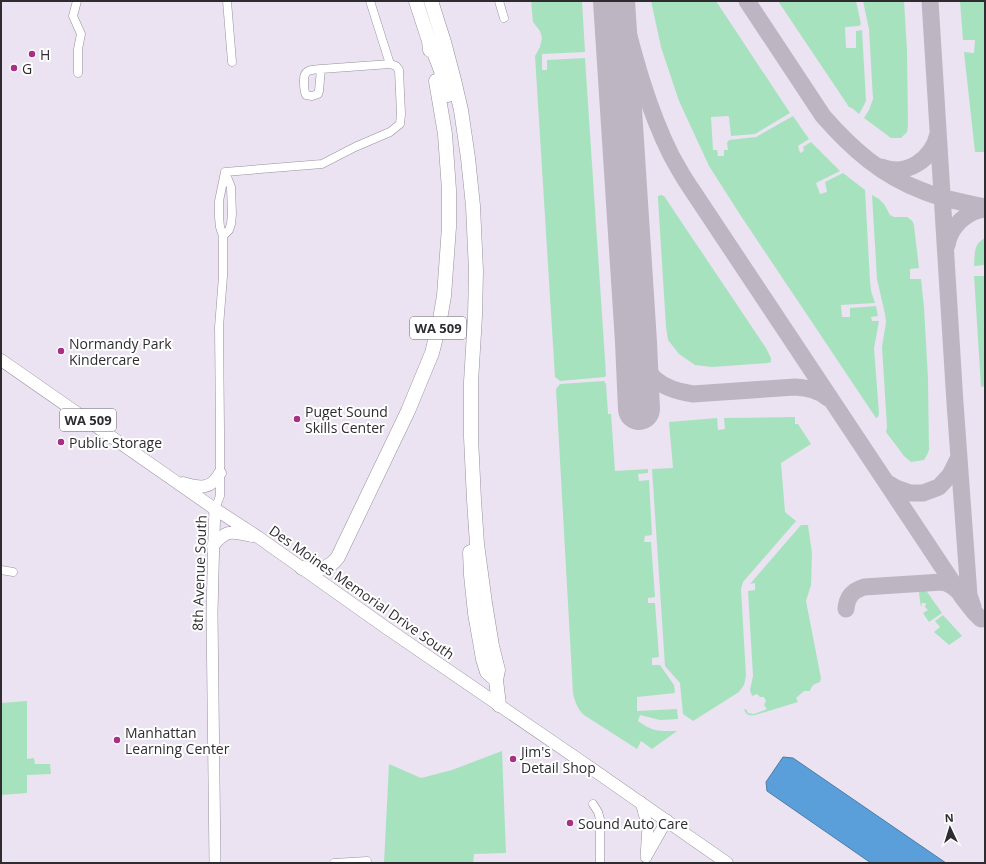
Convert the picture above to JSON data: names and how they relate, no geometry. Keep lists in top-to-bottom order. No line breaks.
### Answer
{"streets":{"highway":["WA 509"],"main road":["Des Moines Memorial Drive South"],"street":["8th Avenue South"]},"crossings":[["WA 509","Des Moines Memorial Drive South"],["8th Avenue South","Des Moines Memorial Drive South"]],"places":["H","G","Normandy Park Kindercare","Puget Sound Skills Center","Public Storage","Manhattan Learning Center","Jim's Detail Shop","Sound Auto Care"],"north":"top"}
